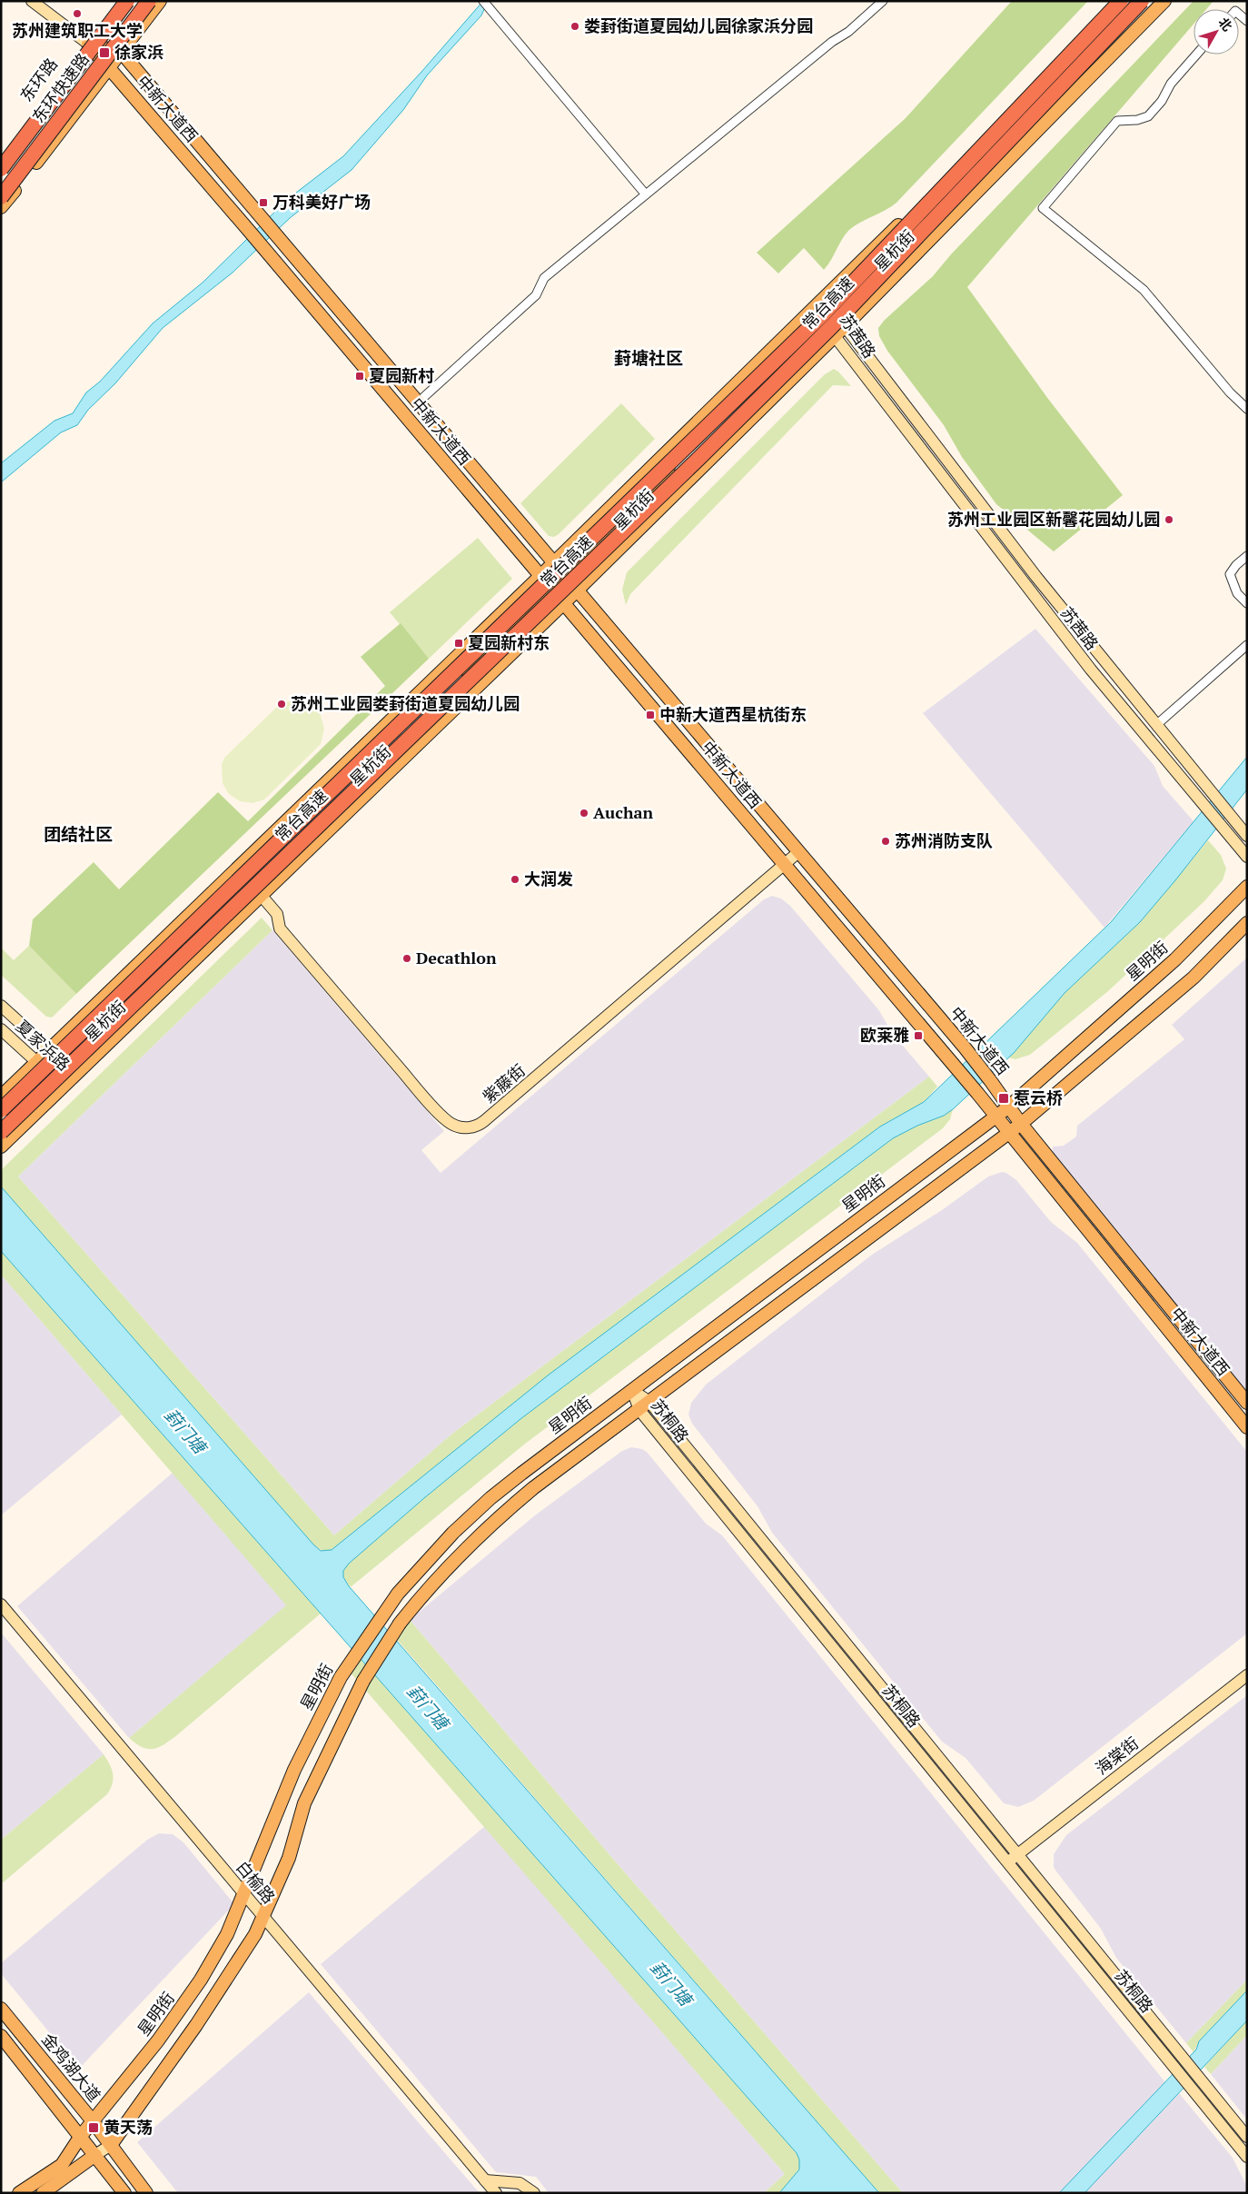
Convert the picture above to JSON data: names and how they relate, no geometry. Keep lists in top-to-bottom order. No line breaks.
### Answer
{"streets":{"highway":["东环快速路","常台高速"],"main road":["东环路","中新大道西","星杭街","苏茜路","星明街","夏家浜路","紫藤街","苏桐路","海棠街","白榆路","金鸡湖大道"]},"crossings":[["东环路","东环快速路"],["东环路","中新大道西"],["中新大道西","星杭街"],["中新大道西","星明街"],["中新大道西","紫藤街"],["星杭街","常台高速"],["星杭街","苏茜路"],["星杭街","夏家浜路"],["星杭街","紫藤街"],["星明街","苏桐路"],["星明街","白榆路"],["星明街","金鸡湖大道"],["苏桐路","海棠街"]],"districts":["葑塘社区","团结社区"],"water":["葑门塘"],"places":{"other":["苏州建筑职工大学","娄葑街道夏园幼儿园徐家浜分园","苏州工业园区新馨花园幼儿园","苏州工业园娄葑街道夏园幼儿园","Auchan","苏州消防支队","大润发","Decathlon"],"transit":["徐家浜","万科美好广场","夏园新村","夏园新村东","中新大道西星杭街东","欧莱雅","惹云桥","黄天荡"]},"north":"top right"}
